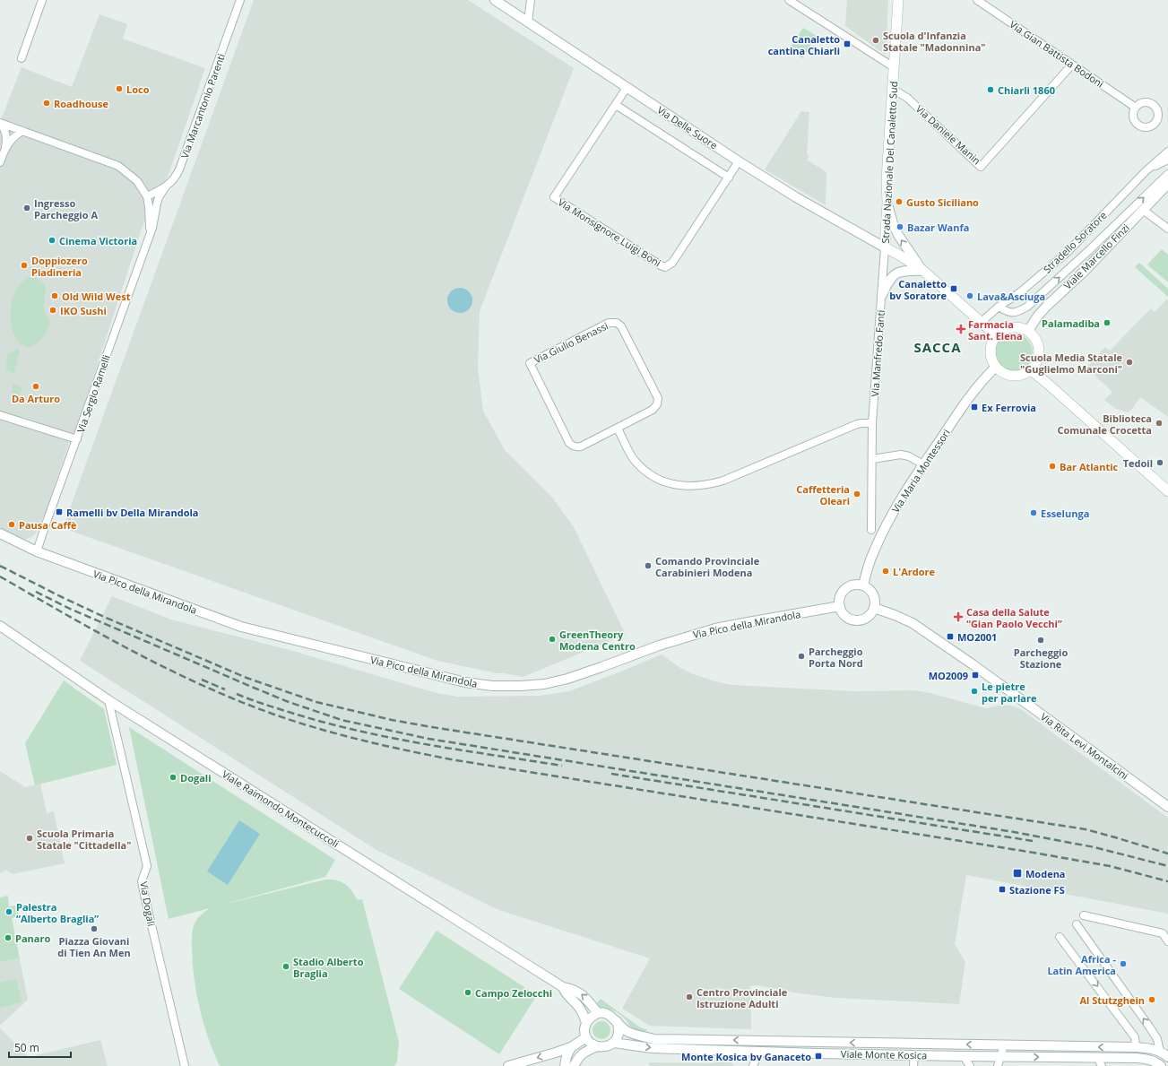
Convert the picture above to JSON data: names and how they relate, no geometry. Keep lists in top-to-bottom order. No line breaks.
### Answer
{"streets":{"main road":["Strada Nazionale Del Canaletto Sud"],"street":["Via Gian Battista Bodoni","Via Marcantonio Parenti","Via Delle Suore","Via Daniele Manin","Via Monsignore Luigi Boni","Stradello Soratore","Viale Marcello Finzi","Via Giulio Benassi","Via Manfredo Fanti","Via Sergio Ramelli","Via Maria Montessori","Via Pico della Mirandola","Via Rita Levi Montalcini","Viale Raimondo Montecuccoli","Via Dogali","Viale Monte Kosica"]},"crossings":[["Via Gian Battista Bodoni","Via Daniele Manin"],["Via Marcantonio Parenti","Via Sergio Ramelli"],["Via Delle Suore","Strada Nazionale Del Canaletto Sud"],["Via Delle Suore","Via Monsignore Luigi Boni"],["Via Delle Suore","Via Manfredo Fanti"],["Via Daniele Manin","Strada Nazionale Del Canaletto Sud"],["Strada Nazionale Del Canaletto Sud","Stradello Soratore"],["Strada Nazionale Del Canaletto Sud","Viale Marcello Finzi"],["Strada Nazionale Del Canaletto Sud","Via Manfredo Fanti"],["Strada Nazionale Del Canaletto Sud","Via Maria Montessori"],["Viale Marcello Finzi","Via Maria Montessori"],["Via Sergio Ramelli","Via Pico della Mirandola"],["Via Maria Montessori","Via Pico della Mirandola"],["Via Maria Montessori","Via Rita Levi Montalcini"],["Via Pico della Mirandola","Via Rita Levi Montalcini"],["Viale Raimondo Montecuccoli","Via Dogali"],["Viale Raimondo Montecuccoli","Viale Monte Kosica"]],"districts":["SACCA"],"places":{"other":["Scuola d'Infanzia Statale \"Madonnina\"","Loco","Chiarli 1860","Roadhouse","Gusto Siciliano","Ingresso Parcheggio A","Bazar Wanfa","Cinema Victoria","Doppiozero Piadineria","Old Wild West","Lava&Asciuga","IKO Sushi","Palamadiba","Scuola Media Statale \"Guglielmo Marconi\"","Da Arturo","Biblioteca Comunale Crocetta","Tedoil","Bar Atlantic","Caffetteria Oleari","Esselunga","Pausa Caffè","Comando Provinciale Carabinieri Modena","L'Ardore","GreenTheory Modena Centro","Parcheggio Stazione","Parcheggio Porta Nord","Le pietre per parlare","Dogali","Scuola Primaria Statale \"Cittadella\"","Palestra “Alberto Braglia”","Piazza Giovani di Tien An Men","Panaro","Africa - Latin America","Stadio Alberto Braglia","Campo Zelocchi","Centro Provinciale Istruzione Adulti","Al Stutzghein"],"transit":["Canaletto cantina Chiarli","Canaletto bv Soratore","Ex Ferrovia","Ramelli bv Della Mirandola","MO2001","MO2009","Modena","Stazione FS","Monte Kosica bv Ganaceto"],"health":["Farmacia Sant. Elena","Casa della Salute “Gian Paolo Vecchi”"]},"scale_bar":"50 m"}
